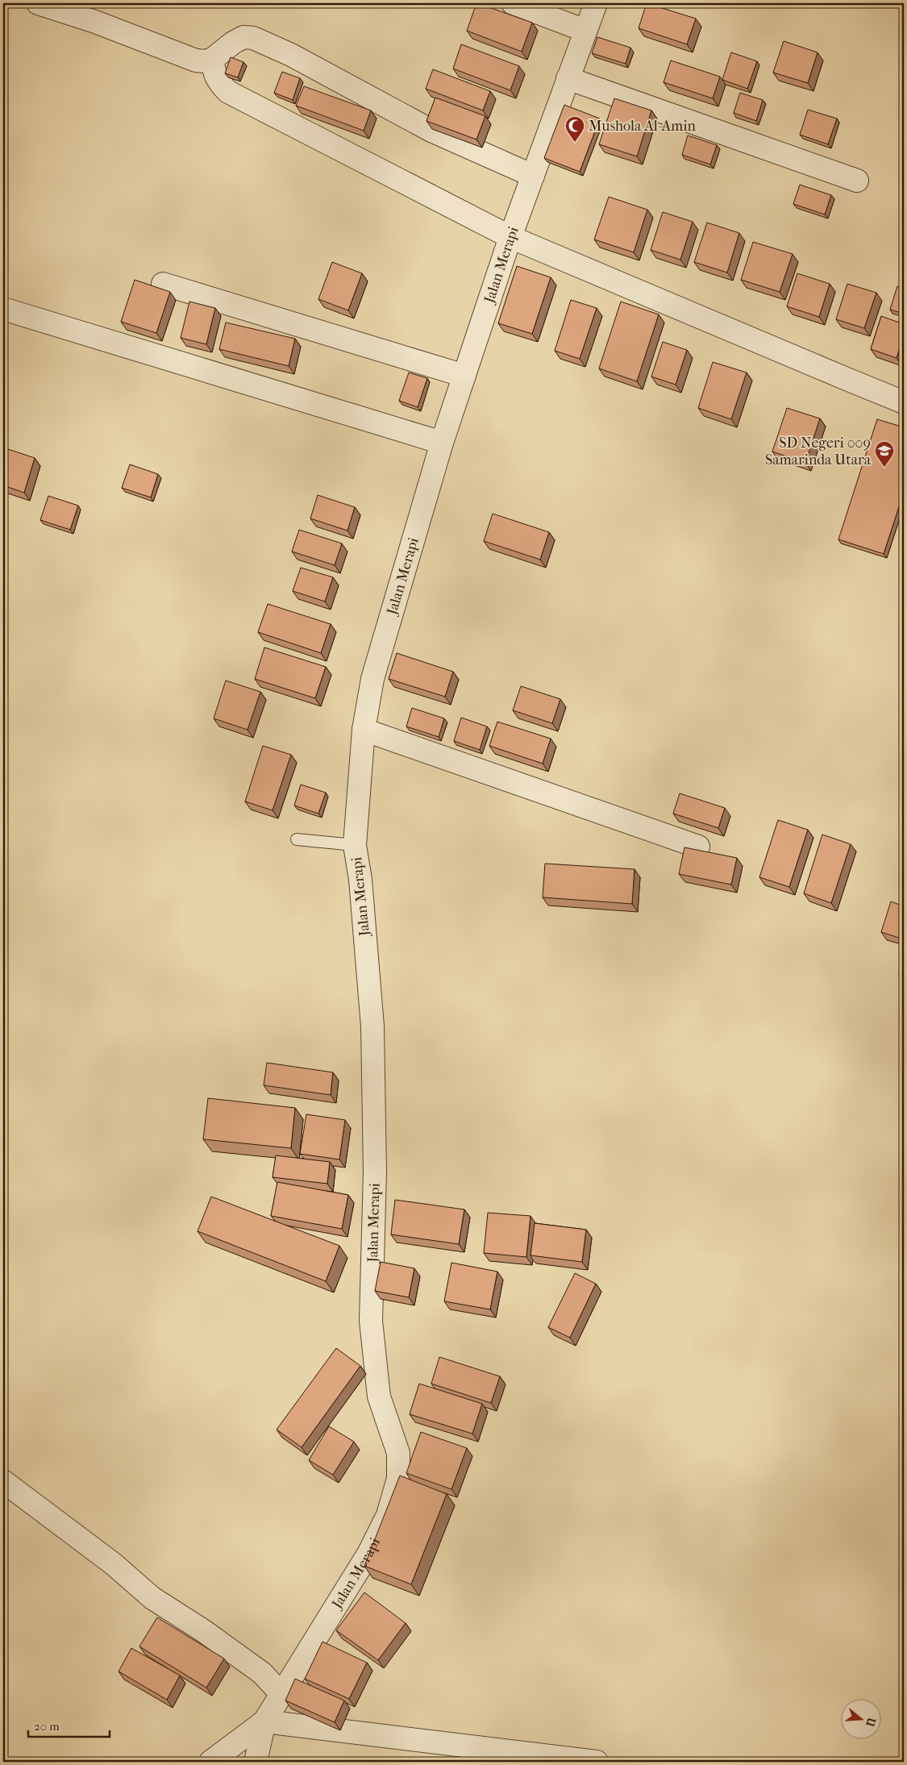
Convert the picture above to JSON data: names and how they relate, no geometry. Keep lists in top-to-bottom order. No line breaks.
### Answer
{"streets":{"street":["Jalan Merapi"]},"places":{"mosque":["Mushola Al-Amin"],"school or university":["SD Negeri 009 Samarinda Utara"]},"scale_bar":"20 m","north":"right"}
